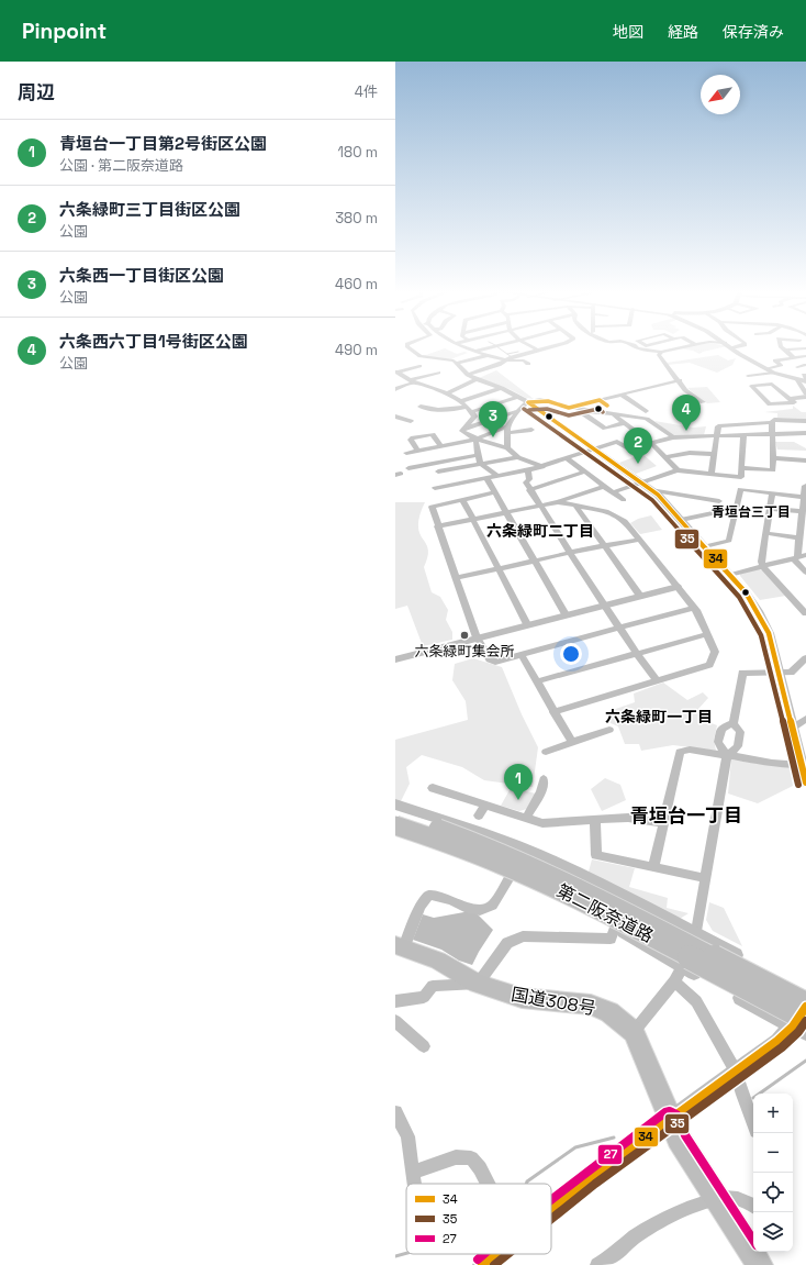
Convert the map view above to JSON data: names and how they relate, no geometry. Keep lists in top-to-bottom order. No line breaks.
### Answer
{"streets":{"highway":["第二阪奈道路","国道308号"]},"districts":["青垣台三丁目","六条緑町二丁目","六条緑町一丁目","青垣台一丁目"],"places":["六条緑町集会所"],"lines":["transit line 34","transit line 35","transit line 27"],"legend":["34","35","27"],"north":"bottom left","page":{"header":"Pinpoint","nav":["地図","経路","保存済み"],"heading":["周辺","4件"],"list":[{"mark":"1","name":"青垣台一丁目第2号街区公園","note":"公園 · 第二阪奈道路","value":"180 m"},{"mark":"2","name":"六条緑町三丁目街区公園","note":"公園","value":"380 m"},{"mark":"3","name":"六条西一丁目街区公園","note":"公園","value":"460 m"},{"mark":"4","name":"六条西六丁目1号街区公園","note":"公園","value":"490 m"}],"pins":["4","3","2","1"],"map_buttons":["+","−"]}}
